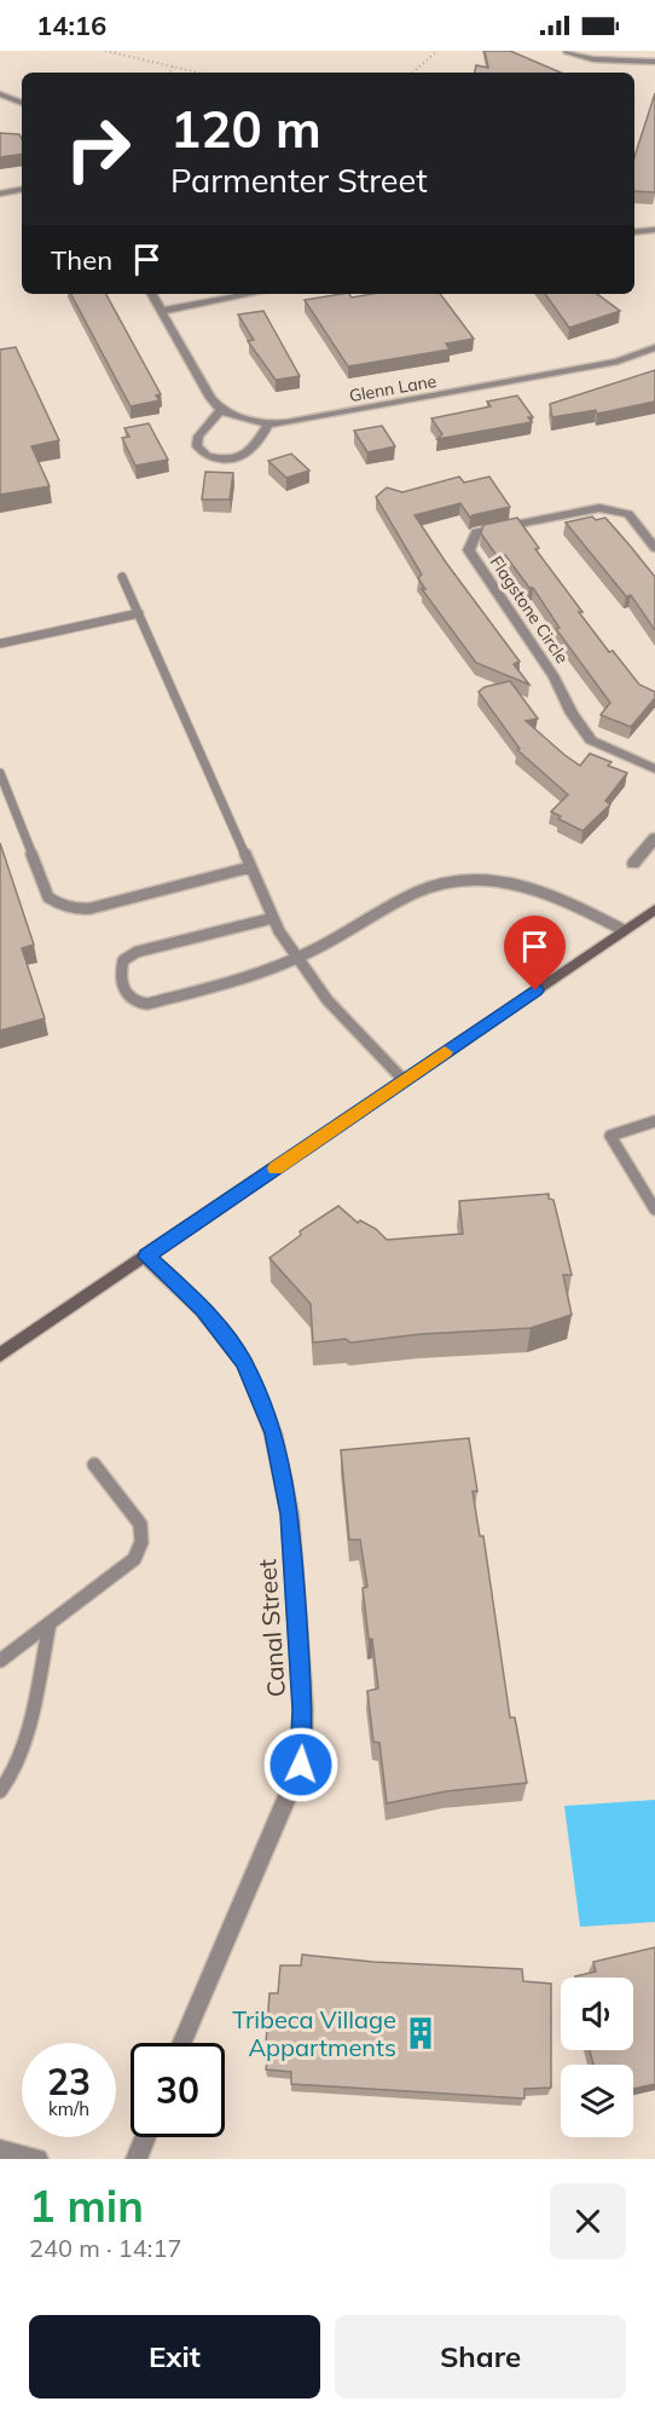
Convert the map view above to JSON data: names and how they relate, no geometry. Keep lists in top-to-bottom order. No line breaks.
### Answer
{"streets":{"street":["Glenn Lane","Flagstone Circle","Canal Street"]},"places":{"building":["Tribeca Village Appartments"]},"page":{"status":"14:16","turn":["120 m","Parmenter Street"],"then":"Then","speed":"23 km/h","limit":"30","heading":["1 min","240 m · 14:17"],"buttons":["Exit","Share"]}}
